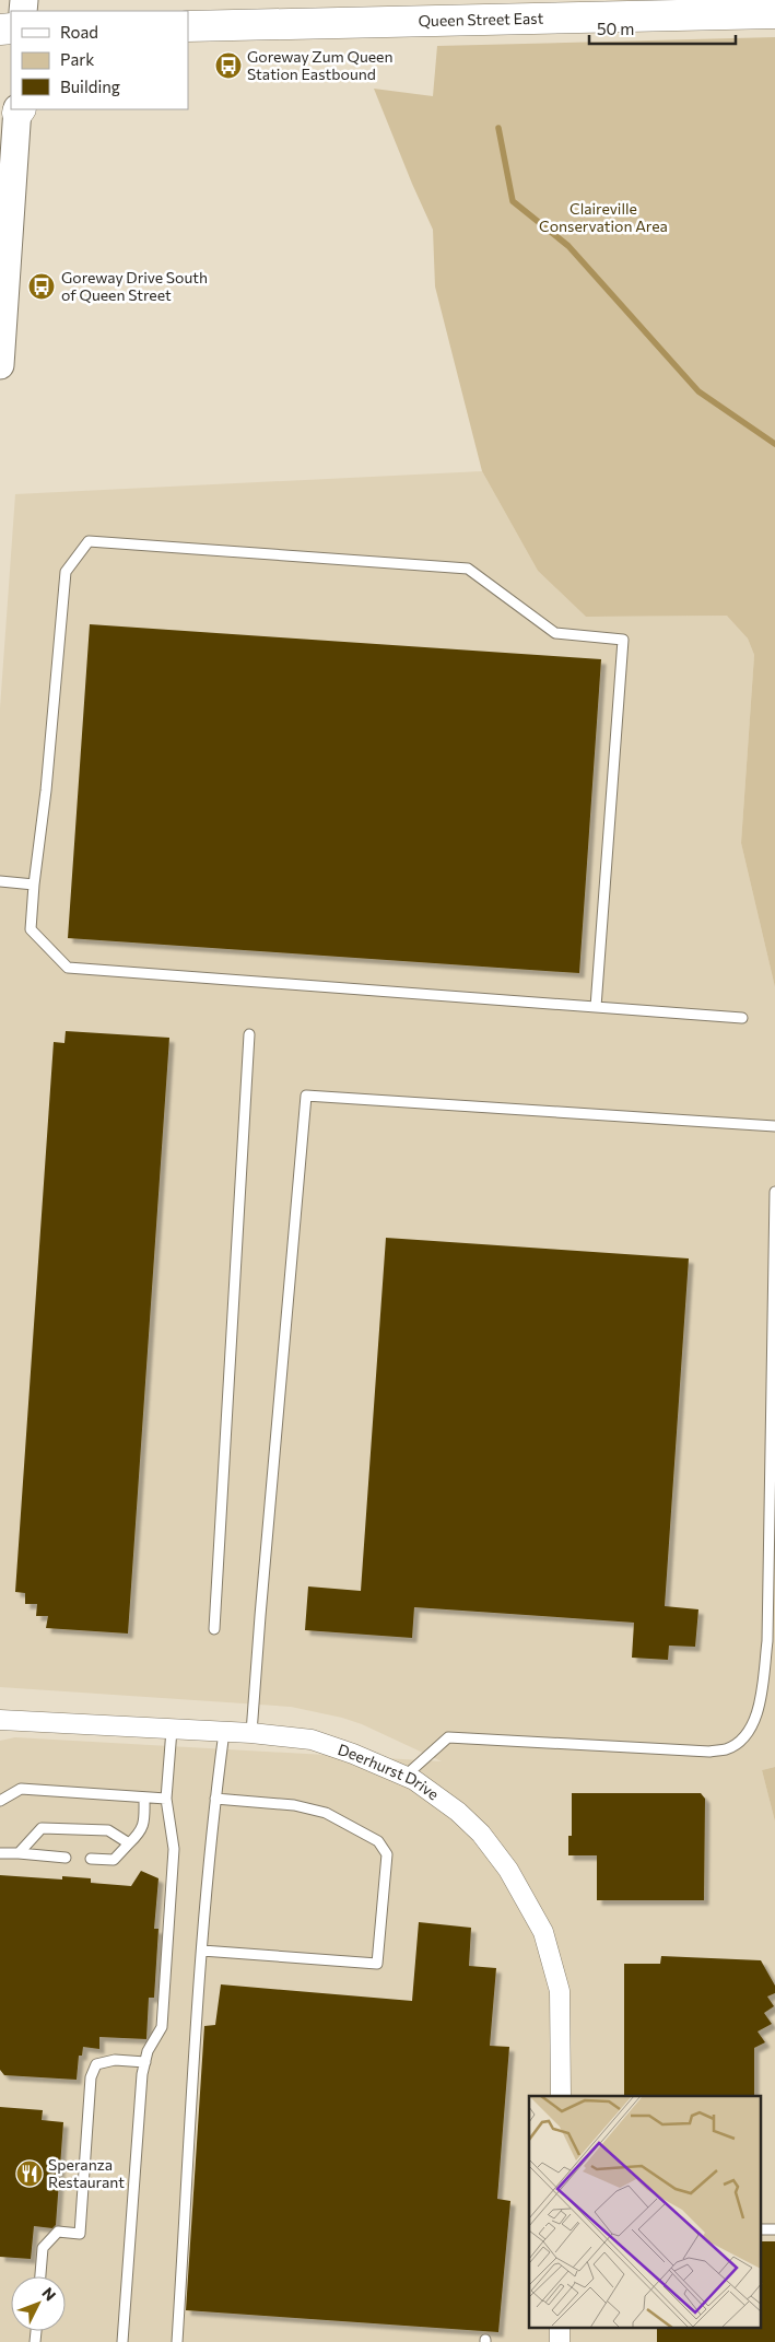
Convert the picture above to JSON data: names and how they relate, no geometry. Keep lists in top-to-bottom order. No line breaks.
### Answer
{"streets":{"main road":["Queen Street East"],"street":["Deerhurst Drive"]},"parks":["Claireville Conservation Area"],"places":{"bus stop":["Goreway Zum Queen Station Eastbound","Goreway Drive South of Queen Street"],"restaurant":["Speranza Restaurant"]},"legend":["Road","Park","Building"],"scale_bar":"50 m","north":"top right"}
